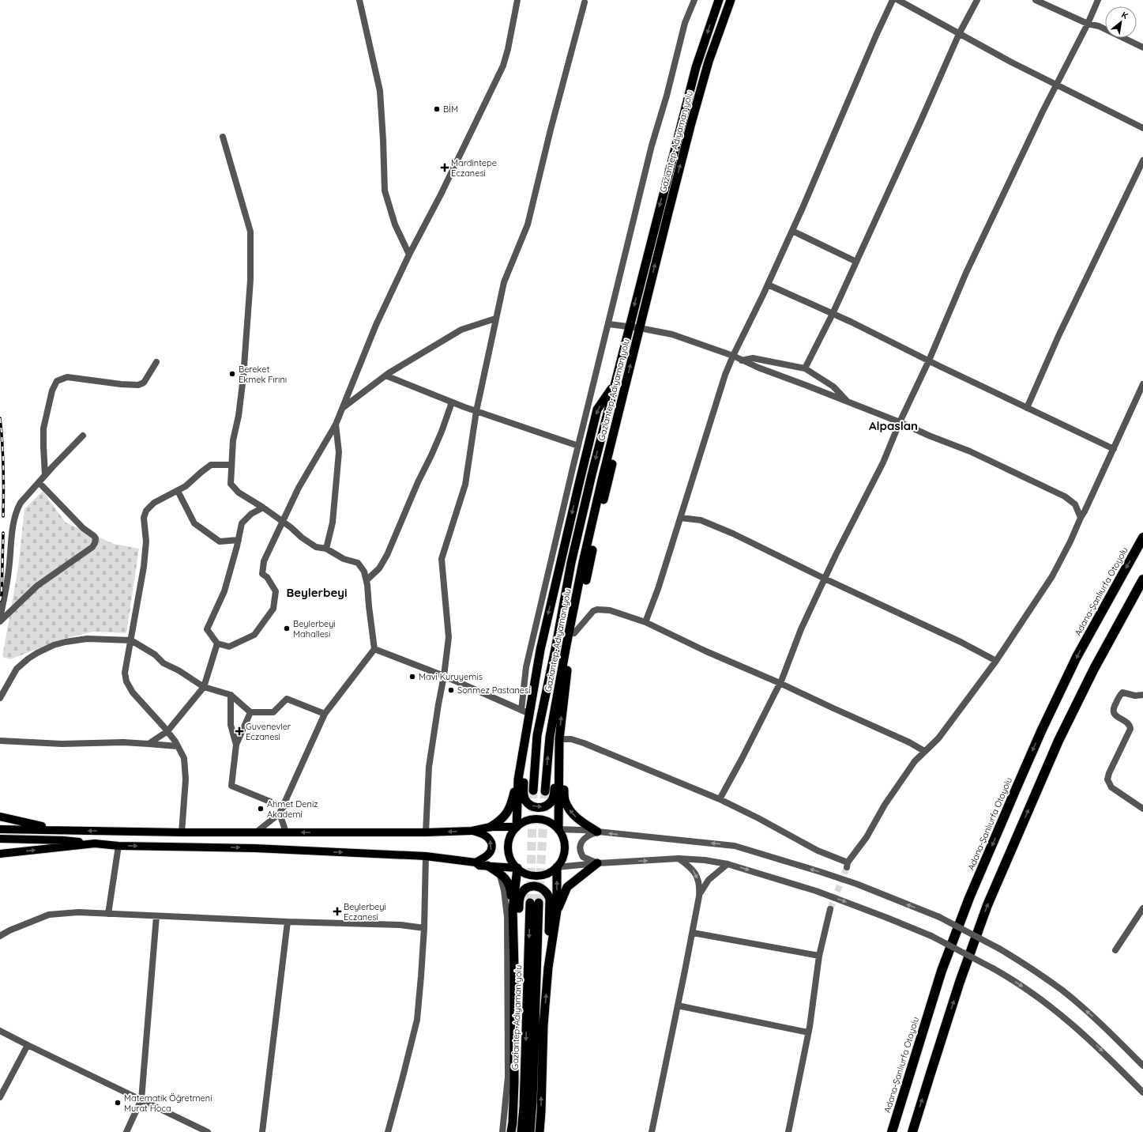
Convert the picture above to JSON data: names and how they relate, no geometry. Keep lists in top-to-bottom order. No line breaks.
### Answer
{"streets":{"highway":["Gaziantep-Adıyaman yolu","Adana-Şanlıurfa Otoyolu"]},"districts":["Alpaslan","Beylerbeyi"],"places":{"other":["BİM","Bereket Ekmek Fırını","Beylerbeyi Mahallesi","Mavi Kuruyemis","Sonmez Pastanesi","Ahmet Deniz Akademi","Matematik Öğretmeni Murat Hoca"],"health":["Mardintepe Eczanesi","Guvenevler Eczanesi","Beylerbeyi Eczanesi"]},"north":"top right"}
